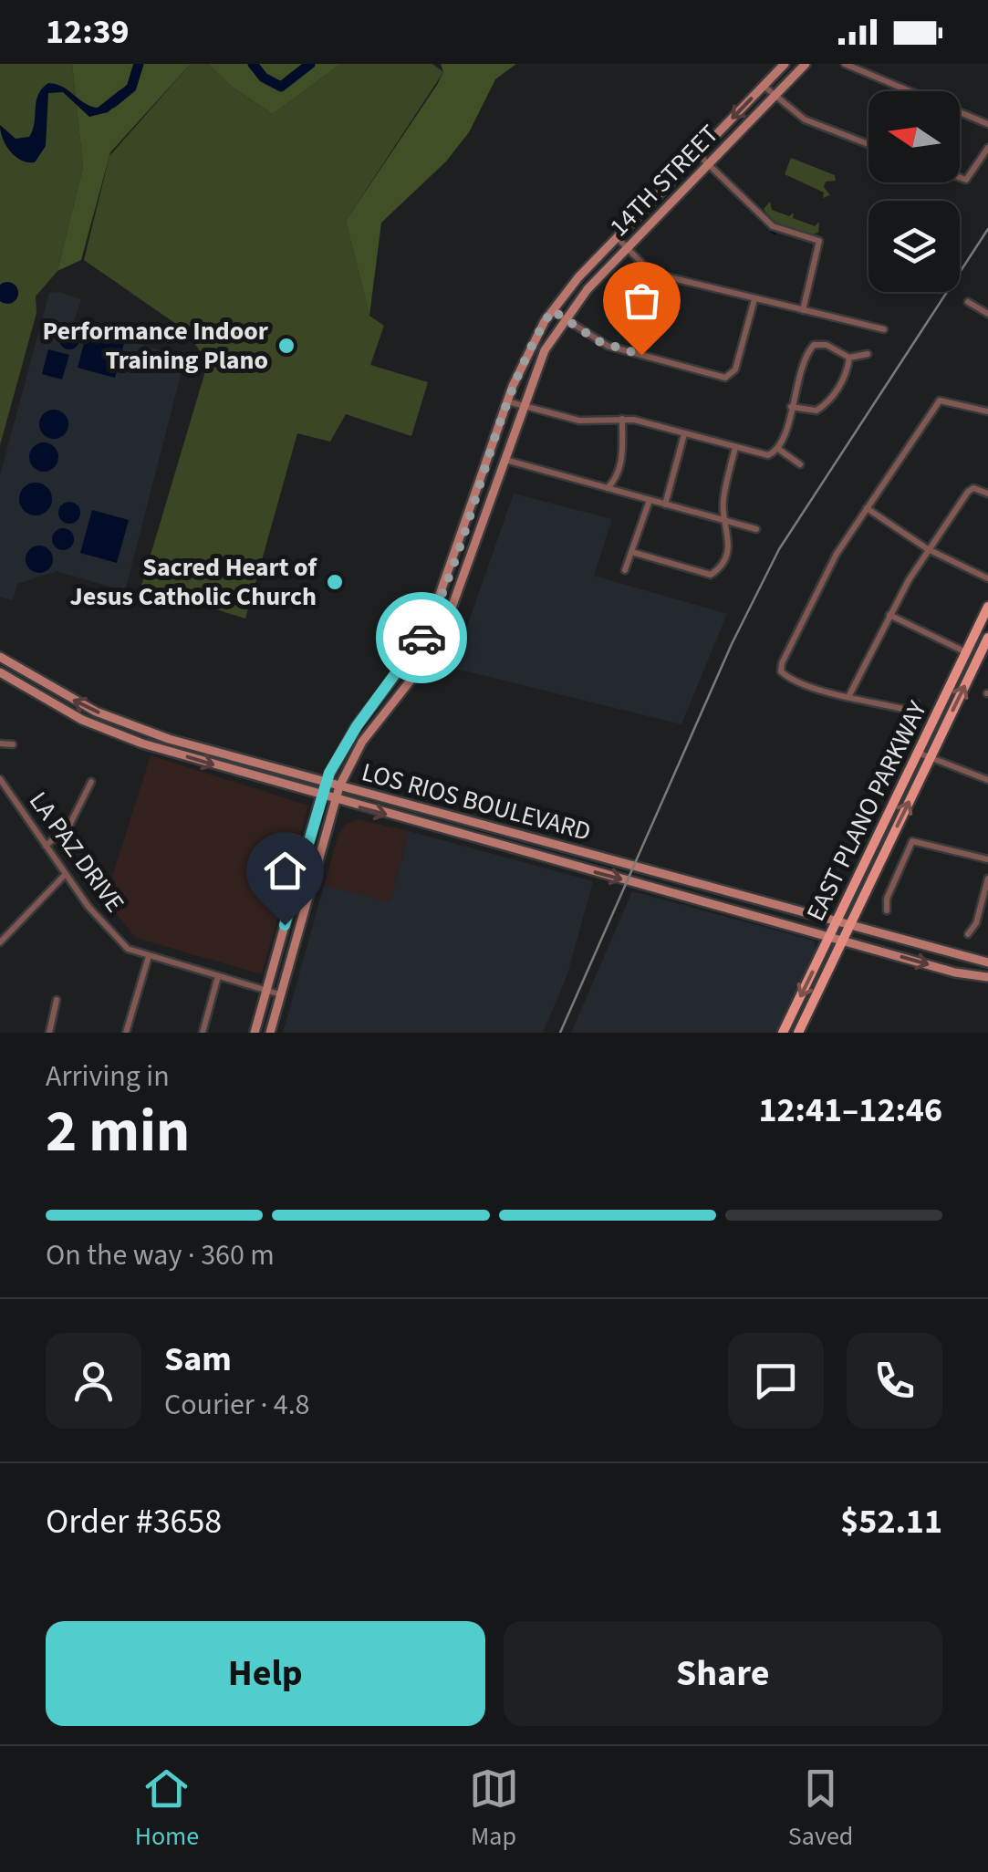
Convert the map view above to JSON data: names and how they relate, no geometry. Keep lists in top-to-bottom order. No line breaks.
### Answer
{"streets":{"main road":["14TH STREET","LOS RIOS BOULEVARD","EAST PLANO PARKWAY"],"street":["LA PAZ DRIVE"]},"crossings":[["14TH STREET","LOS RIOS BOULEVARD"],["14TH STREET","LA PAZ DRIVE"],["LOS RIOS BOULEVARD","EAST PLANO PARKWAY"]],"places":["Performance Indoor Training Plano","Sacred Heart of Jesus Catholic Church"],"north":"left","page":{"status":"12:39","heading":["2 min","Arriving in","12:41–12:46"],"panel":["Sam","Courier · 4.8","Order #3658","$52.11"],"bar":"On the way · 360 m","buttons":["Help","Share"],"tabs":["Home","Map","Saved"]}}
